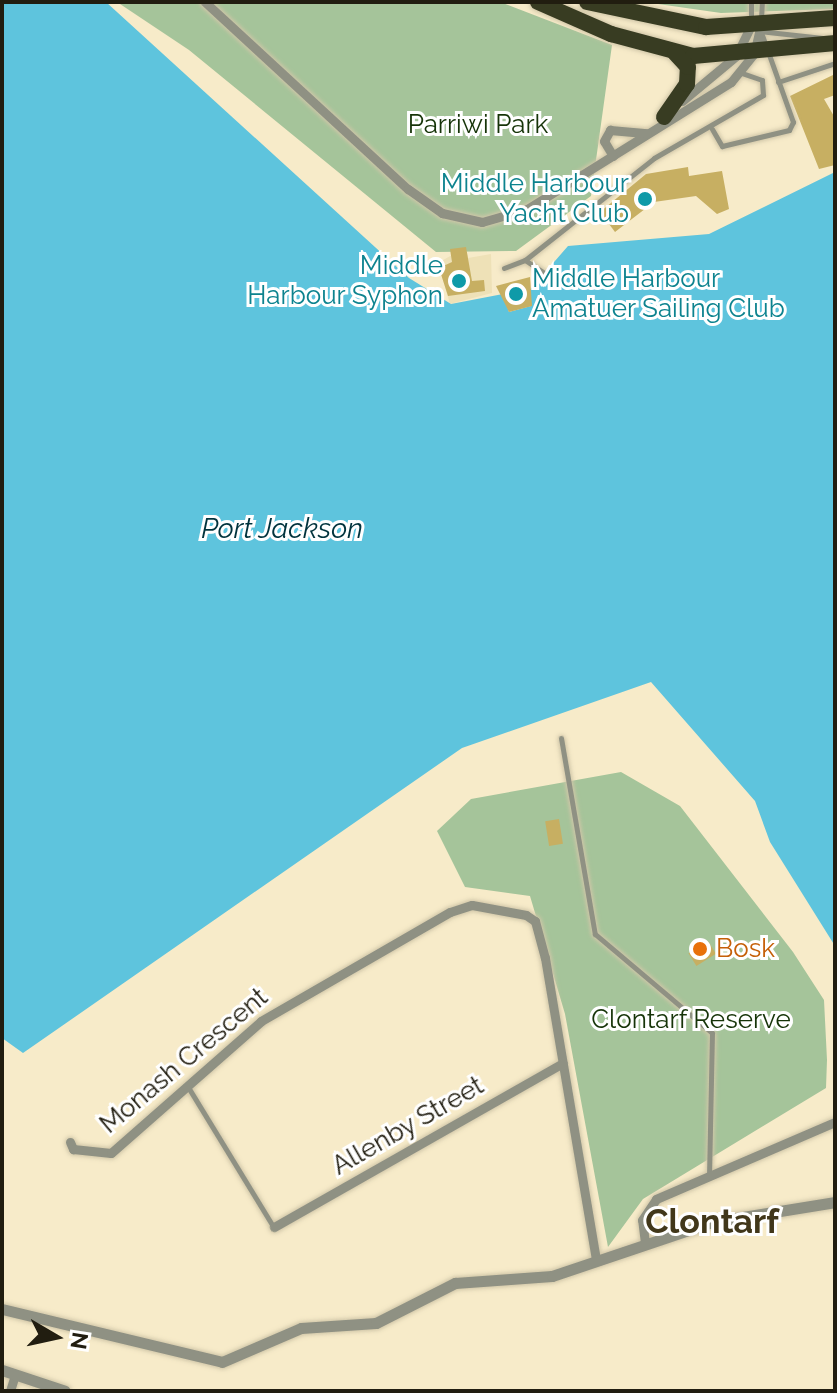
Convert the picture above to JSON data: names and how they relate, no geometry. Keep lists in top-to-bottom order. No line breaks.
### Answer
{"streets":{"street":["Monash Crescent","Allenby Street"]},"crossings":[["Monash Crescent","Allenby Street"]],"districts":["Clontarf"],"water":["Port Jackson"],"parks":["Parriwi Park","Clontarf Reserve"],"places":["Middle Harbour Yacht Club","Middle Harbour Syphon","Middle Harbour Amatuer Sailing Club","Bosk"],"north":"right"}
